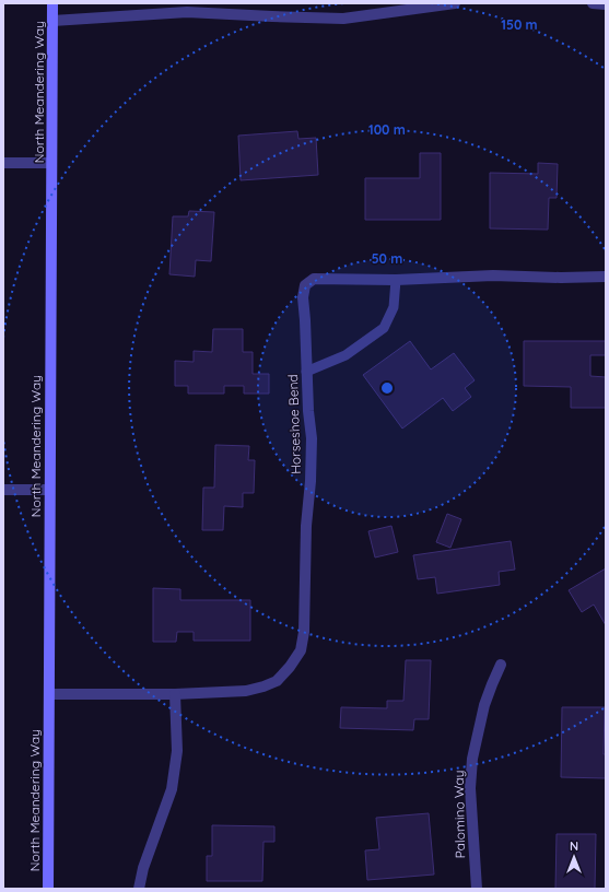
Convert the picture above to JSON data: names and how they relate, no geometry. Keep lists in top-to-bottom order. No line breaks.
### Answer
{"streets":{"street":["North Meandering Way","Horseshoe Bend","Palomino Way"]},"crossings":[["North Meandering Way","Horseshoe Bend"]],"north":"top","rings":["150 m","100 m","50 m"]}
